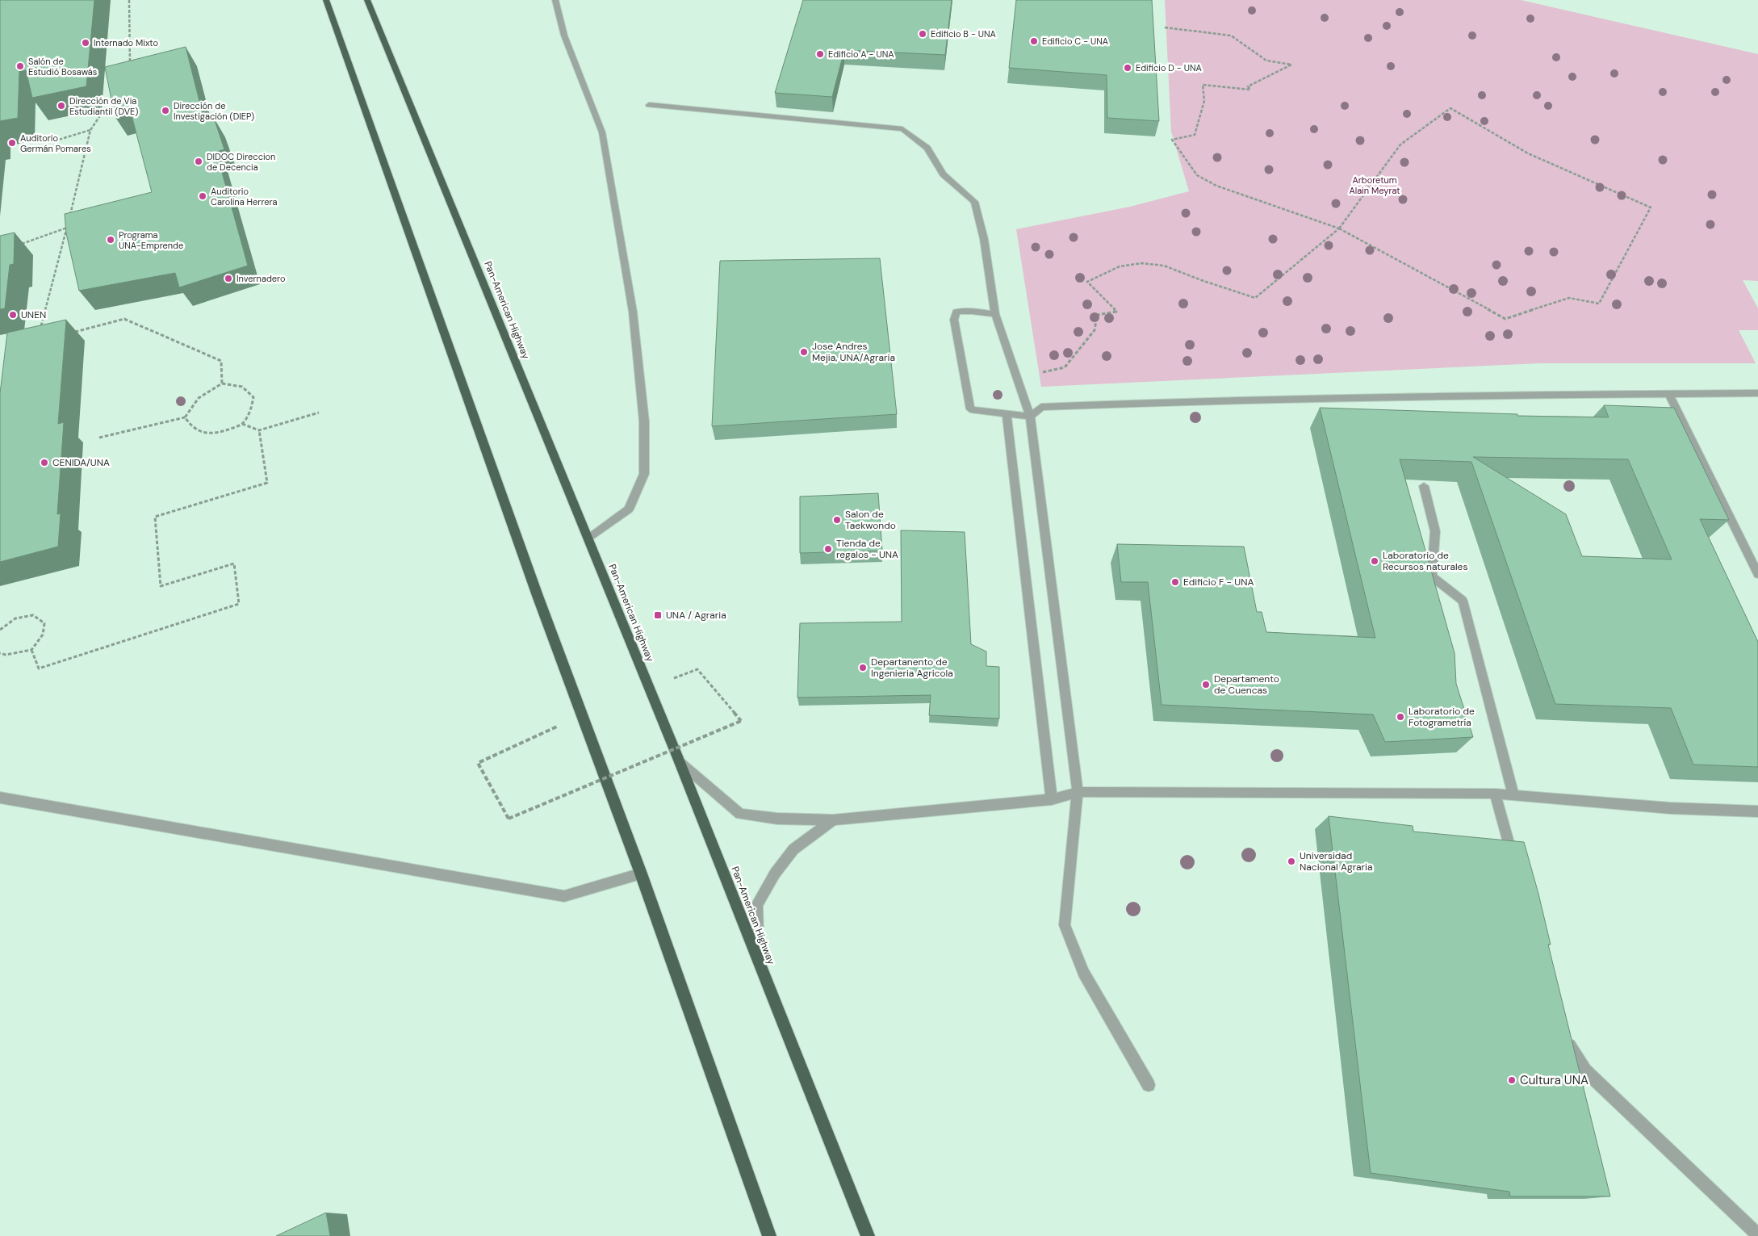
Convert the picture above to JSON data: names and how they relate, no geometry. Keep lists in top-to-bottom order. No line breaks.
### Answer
{"streets":{"highway":["Pan-American Highway"]},"parks":["Arboretum Alain Meyrat"],"places":{"other":["Edificio B - UNA","Edificio C - UNA","Internado Mixto","Edificio A - UNA","Salón de Estudió Bosawás","Edificio D - UNA","Dirección de Via Estudiantil (DVE)","Dirección de Investigación (DIEP)","Auditorio Germán Pomares","DIDOC Direccion de Decencia","Auditorio Carolina Herrera","Programa UNA-Emprende","Invernadero","UNEN","Jose Andres Mejia, UNA/Agraria","CENIDA/UNA","Salon de Taekwondo","Tienda de regalos - UNA","Laboratorio de Recursos naturales","Edificio F - UNA","Departanento de Ingenieria Agricola","Departamento de Cuencas","Laboratorio de Fotogrametría","Universidad Nacional Agraria","Cultura UNA"],"transit":["UNA / Agraria"]}}
